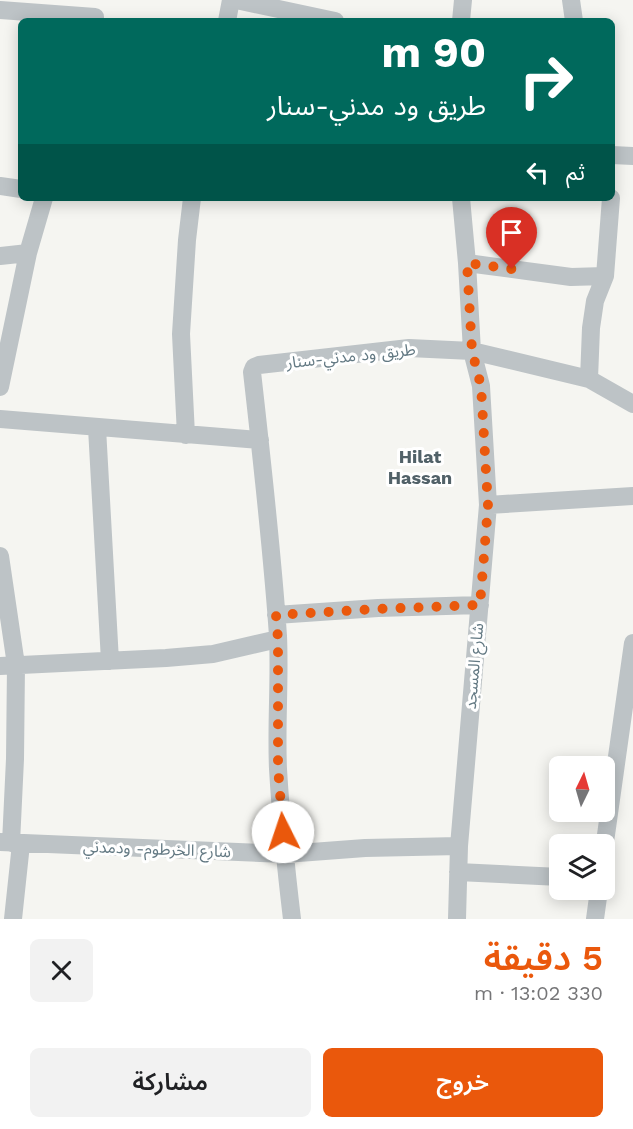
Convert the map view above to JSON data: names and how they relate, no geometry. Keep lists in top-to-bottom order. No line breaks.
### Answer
{"streets":{"street":["طريق ود مدني-سنار","شارع المسجد","شارع الخرطوم- ودمدني"]},"crossings":[["طريق ود مدني-سنار","شارع المسجد"],["شارع المسجد","شارع الخرطوم- ودمدني"]],"districts":["Hilat Hassan"],"north":"top","page":{"turn":["90 m","طريق ود مدني-سنار"],"then":"ثم","heading":["5 دقيقة","330 m · 13:02"],"buttons":["خروج","مشاركة"]}}
